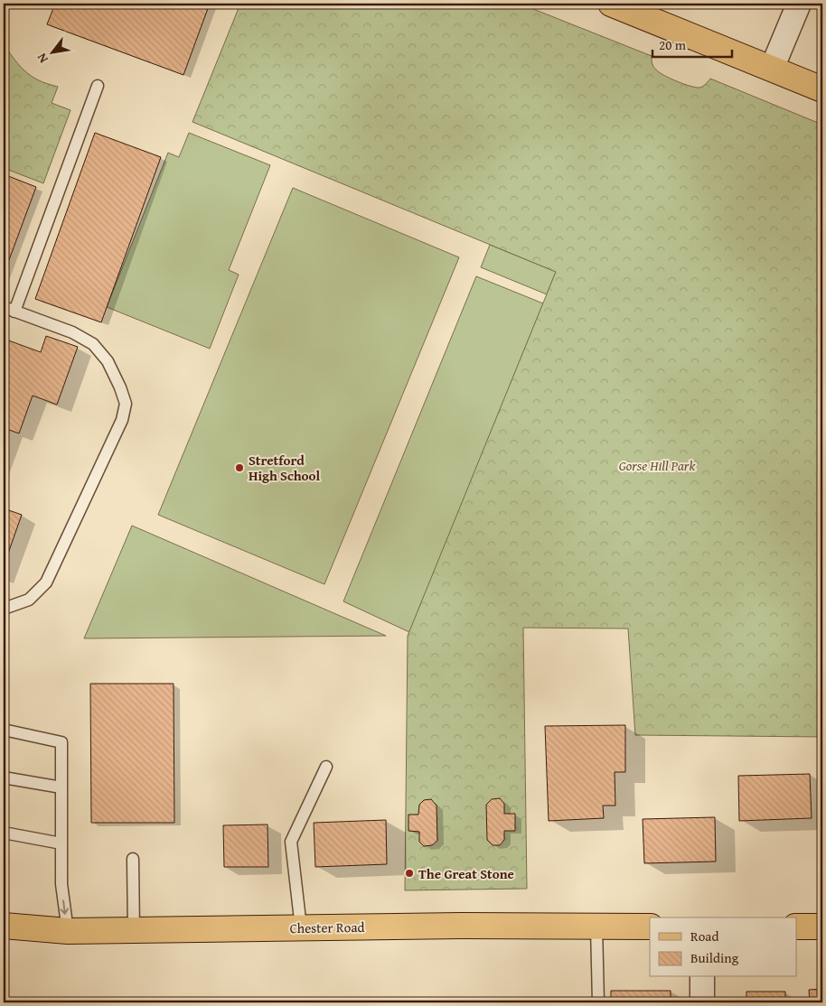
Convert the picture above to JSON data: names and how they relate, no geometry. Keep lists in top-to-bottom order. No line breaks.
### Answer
{"streets":{"main road":["Chester Road"]},"parks":["Gorse Hill Park"],"places":["Stretford High School","The Great Stone"],"legend":["Road","Building"],"scale_bar":"20 m","north":"bottom left"}
